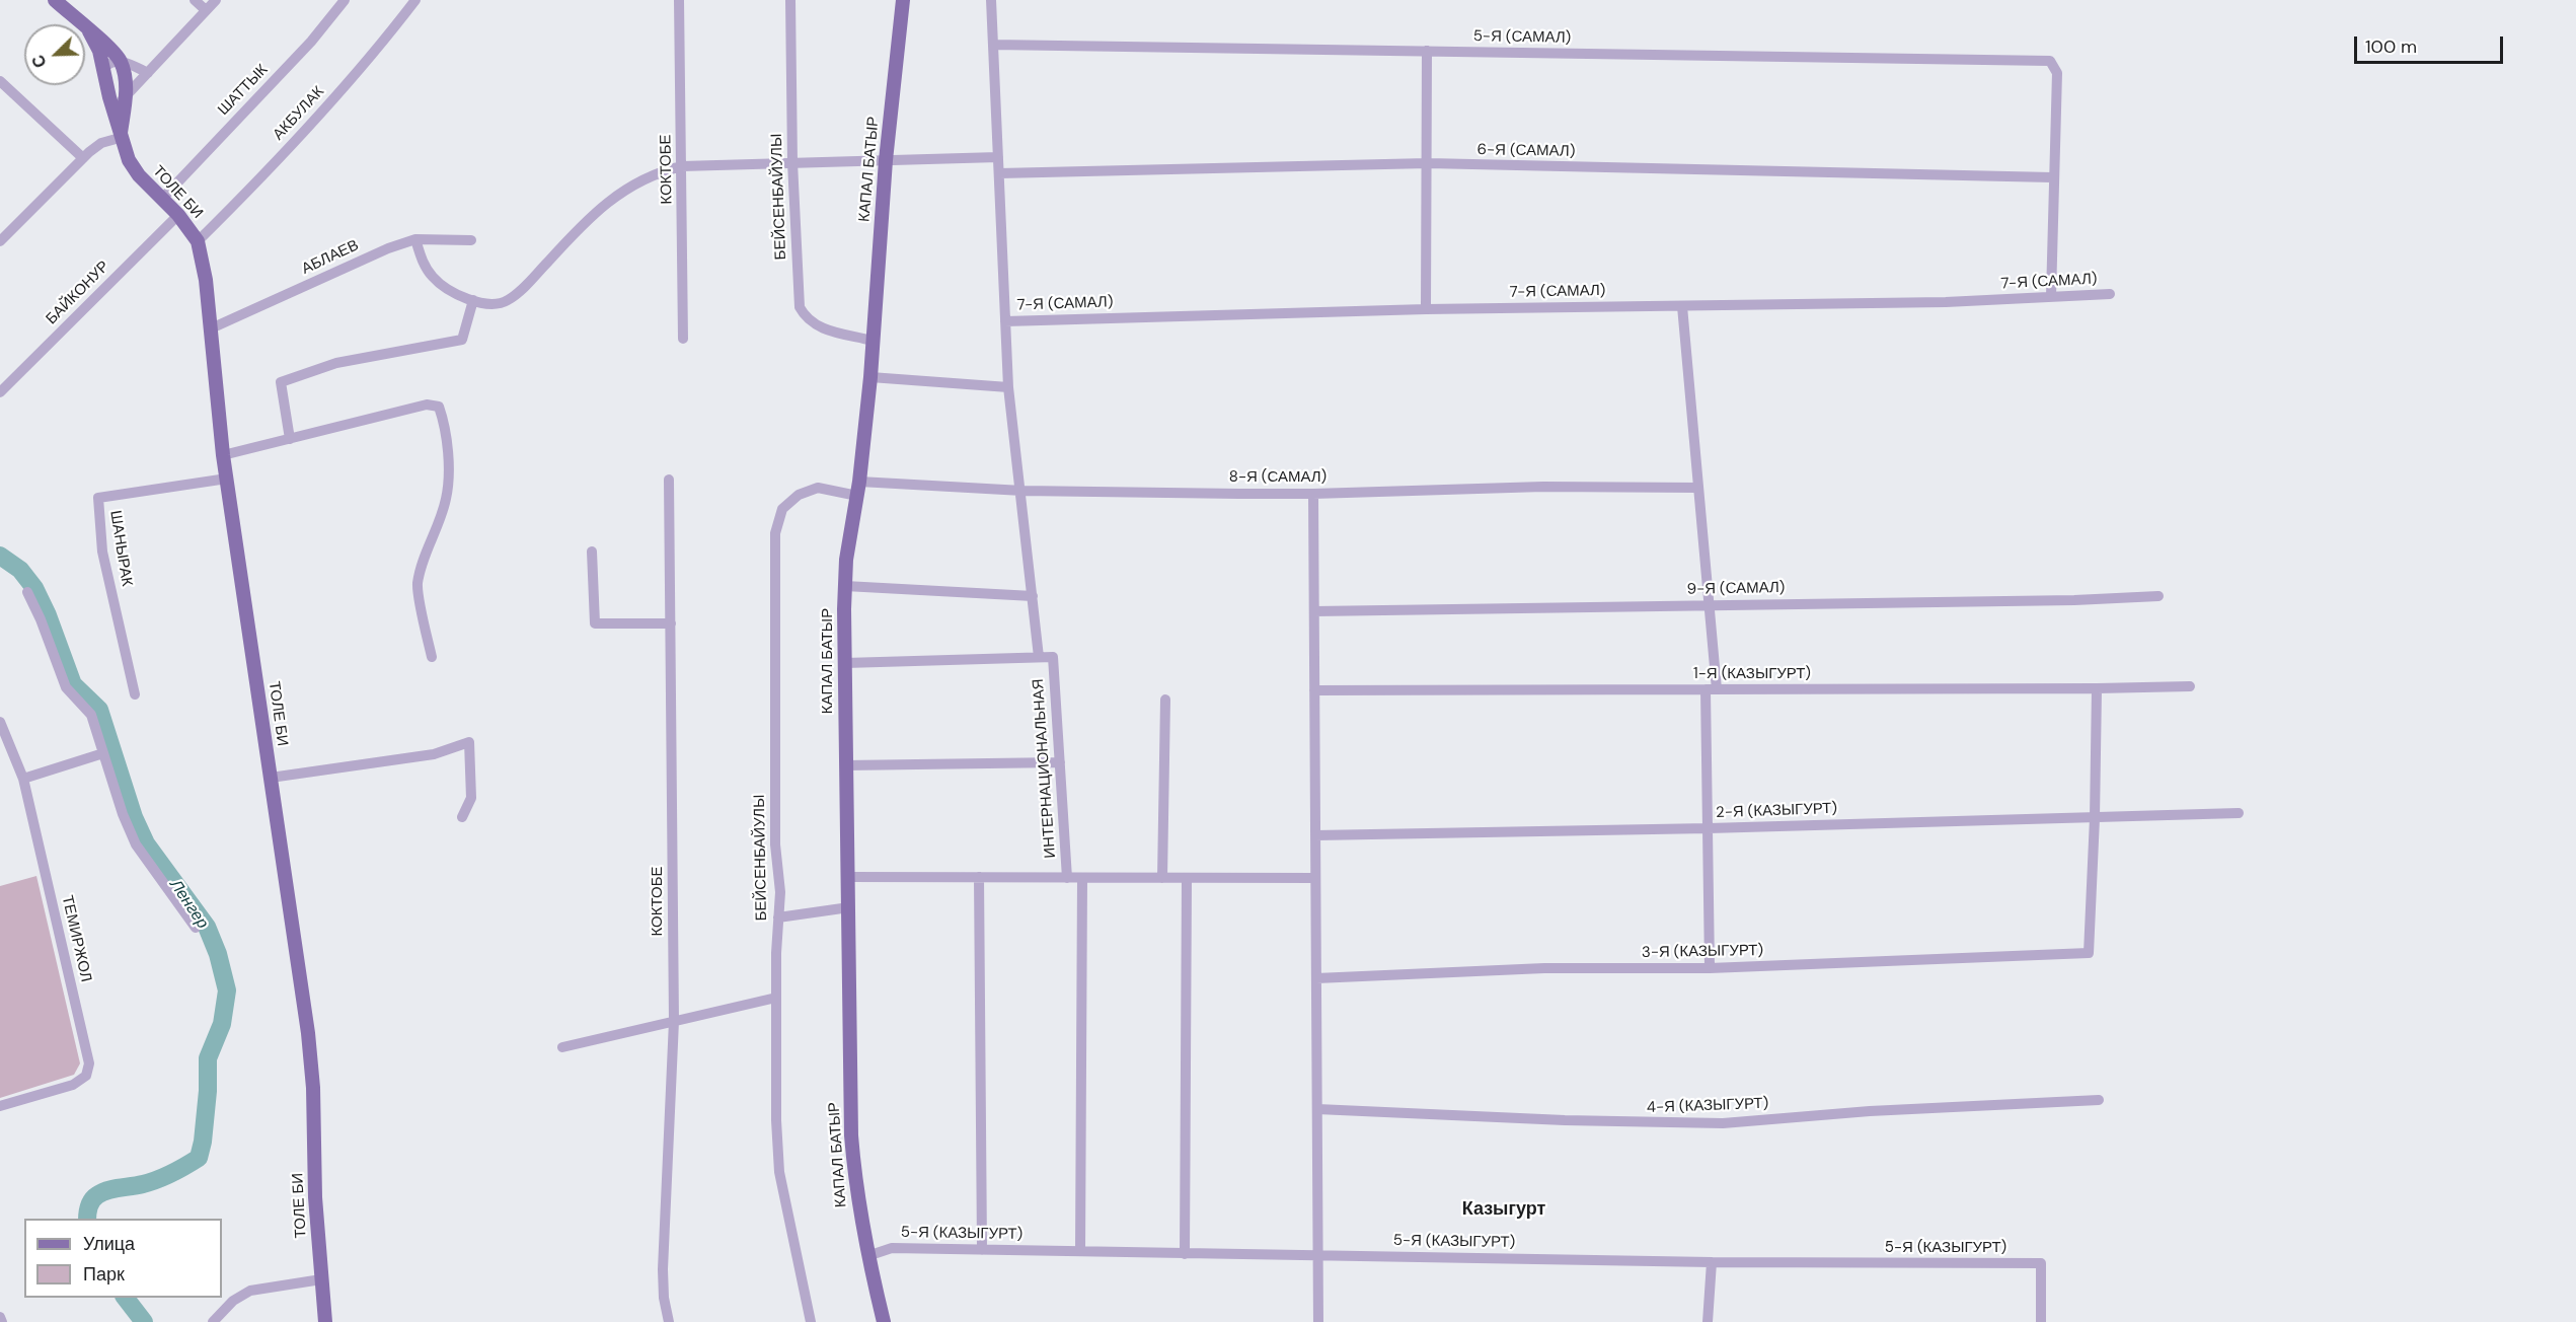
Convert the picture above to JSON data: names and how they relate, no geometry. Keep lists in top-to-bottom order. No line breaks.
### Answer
{"streets":{"main road":["КАПАЛ БАТЫР","ТОЛЕ БИ"],"street":["5-Я (САМАЛ)","ШАТТЫК","АКБУЛАК","6-Я (САМАЛ)","КОКТОБЕ","БЕЙСЕНБАЙУЛЫ","АБЛАЕВ","7-Я (САМАЛ)","БАЙКОНУР","8-Я (САМАЛ)","ШАНЫРАК","9-Я (САМАЛ)","1-Я (КАЗЫГУРТ)","ИНТЕРНАЦИОНАЛЬНАЯ","2-Я (КАЗЫГУРТ)","ТЕМИРЖОЛ","3-Я (КАЗЫГУРТ)","4-Я (КАЗЫГУРТ)","5-Я (КАЗЫГУРТ)"]},"crossings":[["5-Я (САМАЛ)","6-Я (САМАЛ)"],["ШАТТЫК","ТОЛЕ БИ"],["АКБУЛАК","ТОЛЕ БИ"],["КАПАЛ БАТЫР","БЕЙСЕНБАЙУЛЫ"],["КАПАЛ БАТЫР","8-Я (САМАЛ)"],["КАПАЛ БАТЫР","5-Я (КАЗЫГУРТ)"],["ТОЛЕ БИ","АБЛАЕВ"],["ТОЛЕ БИ","БАЙКОНУР"],["ТОЛЕ БИ","ШАНЫРАК"],["2-Я (КАЗЫГУРТ)","3-Я (КАЗЫГУРТ)"]],"districts":["Казыгурт"],"water":["Ленгер"],"legend":["Улица","Парк"],"scale_bar":"100 m","north":"bottom left"}
